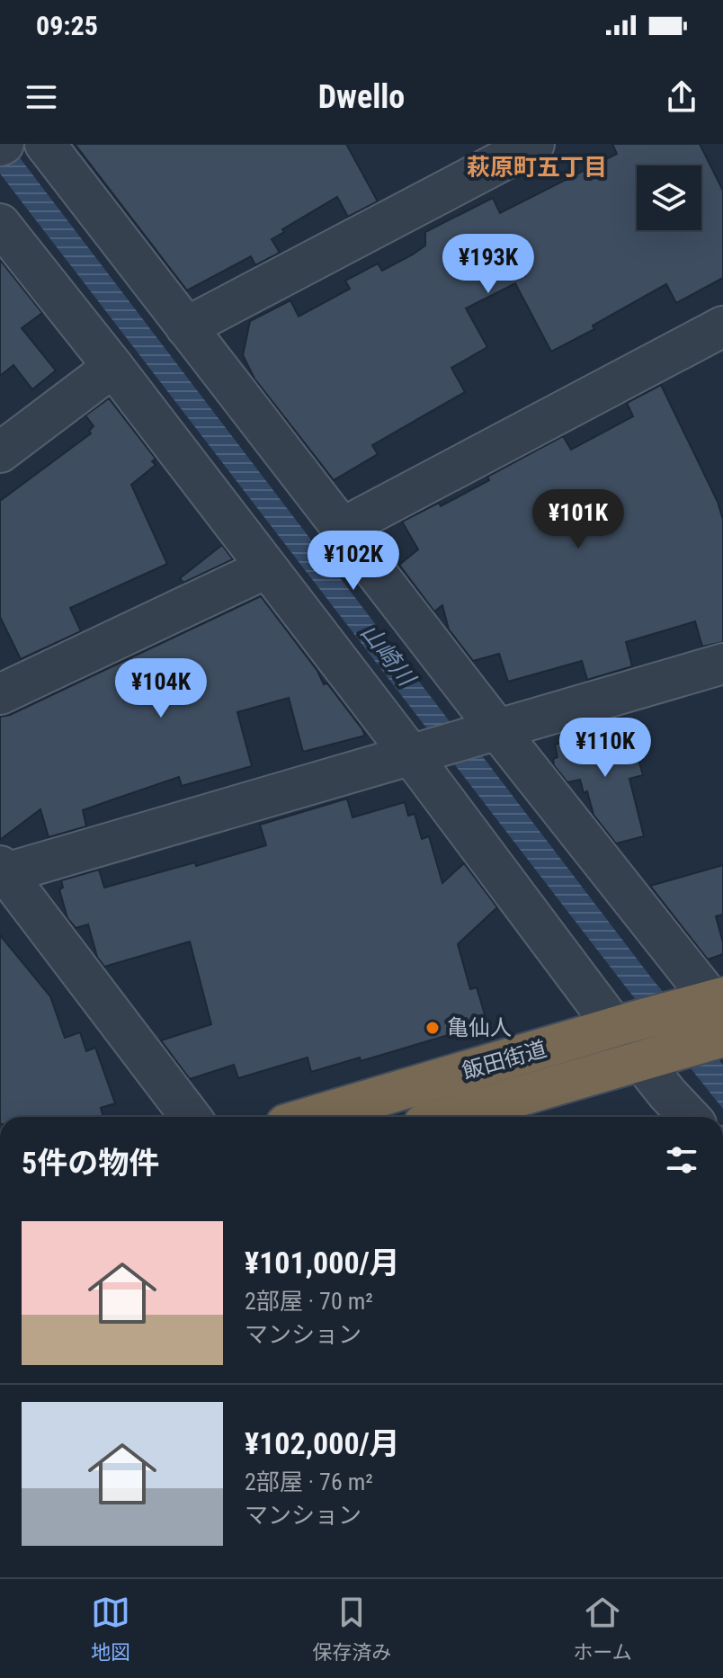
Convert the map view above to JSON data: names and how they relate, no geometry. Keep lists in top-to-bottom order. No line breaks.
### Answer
{"streets":{"highway":["飯田街道"]},"districts":["萩原町五丁目"],"water":["山崎川"],"places":["亀仙人"],"page":{"status":"09:25","header":"Dwello","price":["¥193K","¥101K","¥102K","¥104K","¥110K"],"heading":"5件の物件","list":[{"name":"¥101,000/月","note":"2部屋 · 70 m² · マンション"},{"name":"¥102,000/月","note":"2部屋 · 76 m² · マンション"}],"tabs":["地図","保存済み","ホーム"]}}
